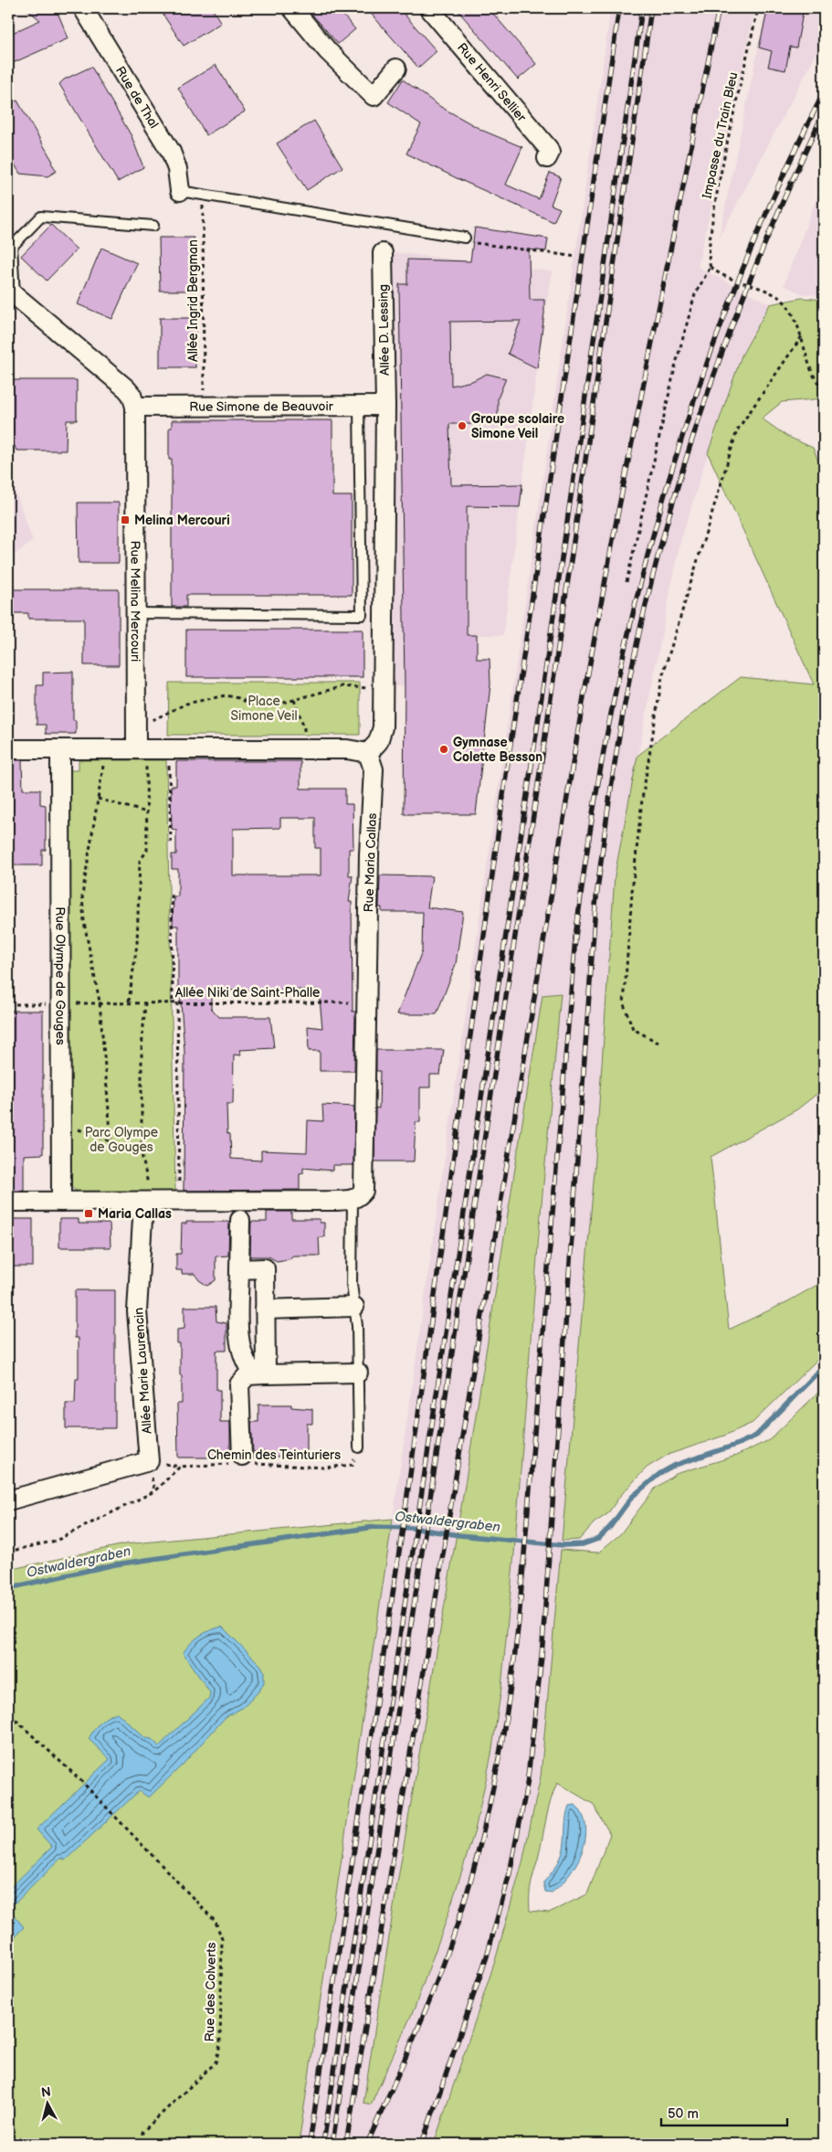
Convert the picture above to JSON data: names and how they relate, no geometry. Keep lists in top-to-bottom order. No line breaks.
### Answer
{"streets":{"street":["Rue Henri Sellier","Rue de Thal","Allée D. Lessing","Rue Simone de Beauvoir","Rue Melina Mercouri","Rue Maria Callas","Rue Olympe de Gouges","Allée Marie Laurencin"],"path":["Impasse du Train Bleu","Allée Ingrid Bergman","Allée Niki de Saint-Phalle","Chemin des Teinturiers","Rue des Colverts"]},"crossings":[["Allée Ingrid Bergman","Rue Simone de Beauvoir"],["Allée D. Lessing","Rue Simone de Beauvoir"],["Allée D. Lessing","Rue Maria Callas"],["Rue Simone de Beauvoir","Rue Melina Mercouri"],["Rue Maria Callas","Allée Niki de Saint-Phalle"],["Rue Olympe de Gouges","Allée Niki de Saint-Phalle"]],"water":["Ostwaldergraben"],"parks":["Place Simone Veil","Parc Olympe de Gouges"],"places":{"other":["Groupe scolaire Simone Veil","Gymnase Colette Besson"],"transit":["Melina Mercouri","Maria Callas"]},"scale_bar":"50 m","north":"top"}
